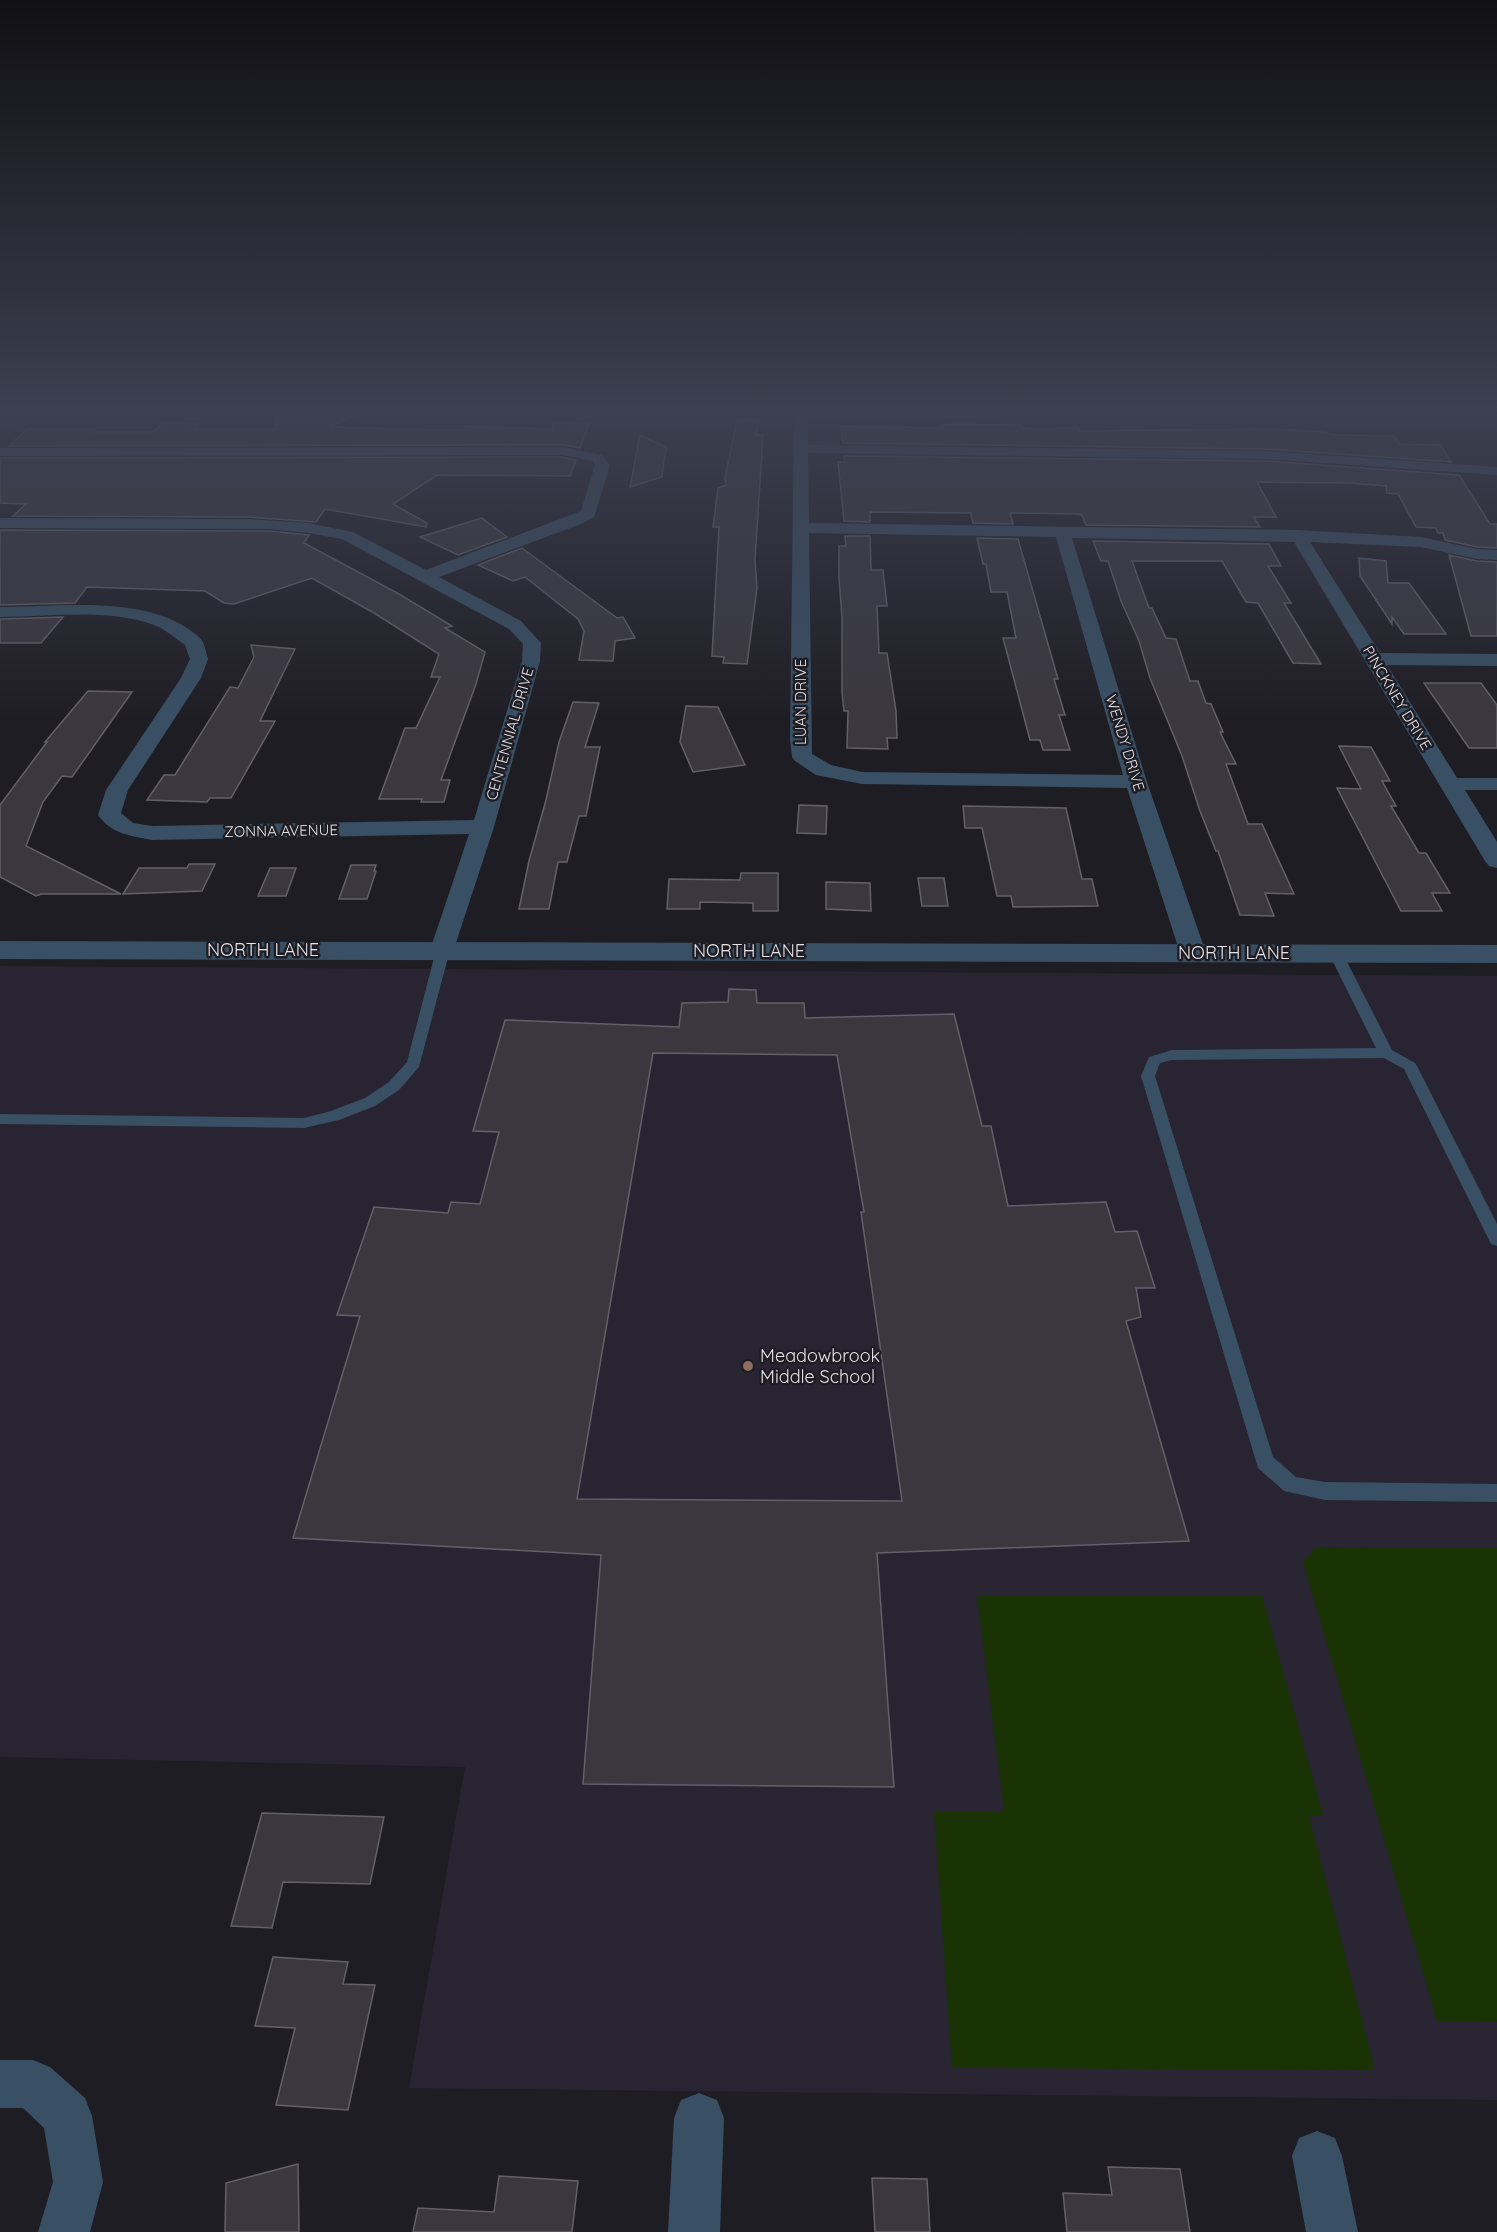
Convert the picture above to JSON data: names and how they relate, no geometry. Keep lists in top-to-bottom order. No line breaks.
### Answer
{"streets":{"street":["PINCKNEY DRIVE","LUAN DRIVE","CENTENNIAL DRIVE","WENDY DRIVE","ZONNA AVENUE","NORTH LANE"]},"crossings":[["LUAN DRIVE","WENDY DRIVE"],["CENTENNIAL DRIVE","ZONNA AVENUE"],["CENTENNIAL DRIVE","NORTH LANE"],["WENDY DRIVE","NORTH LANE"]],"places":["Meadowbrook Middle School"]}
